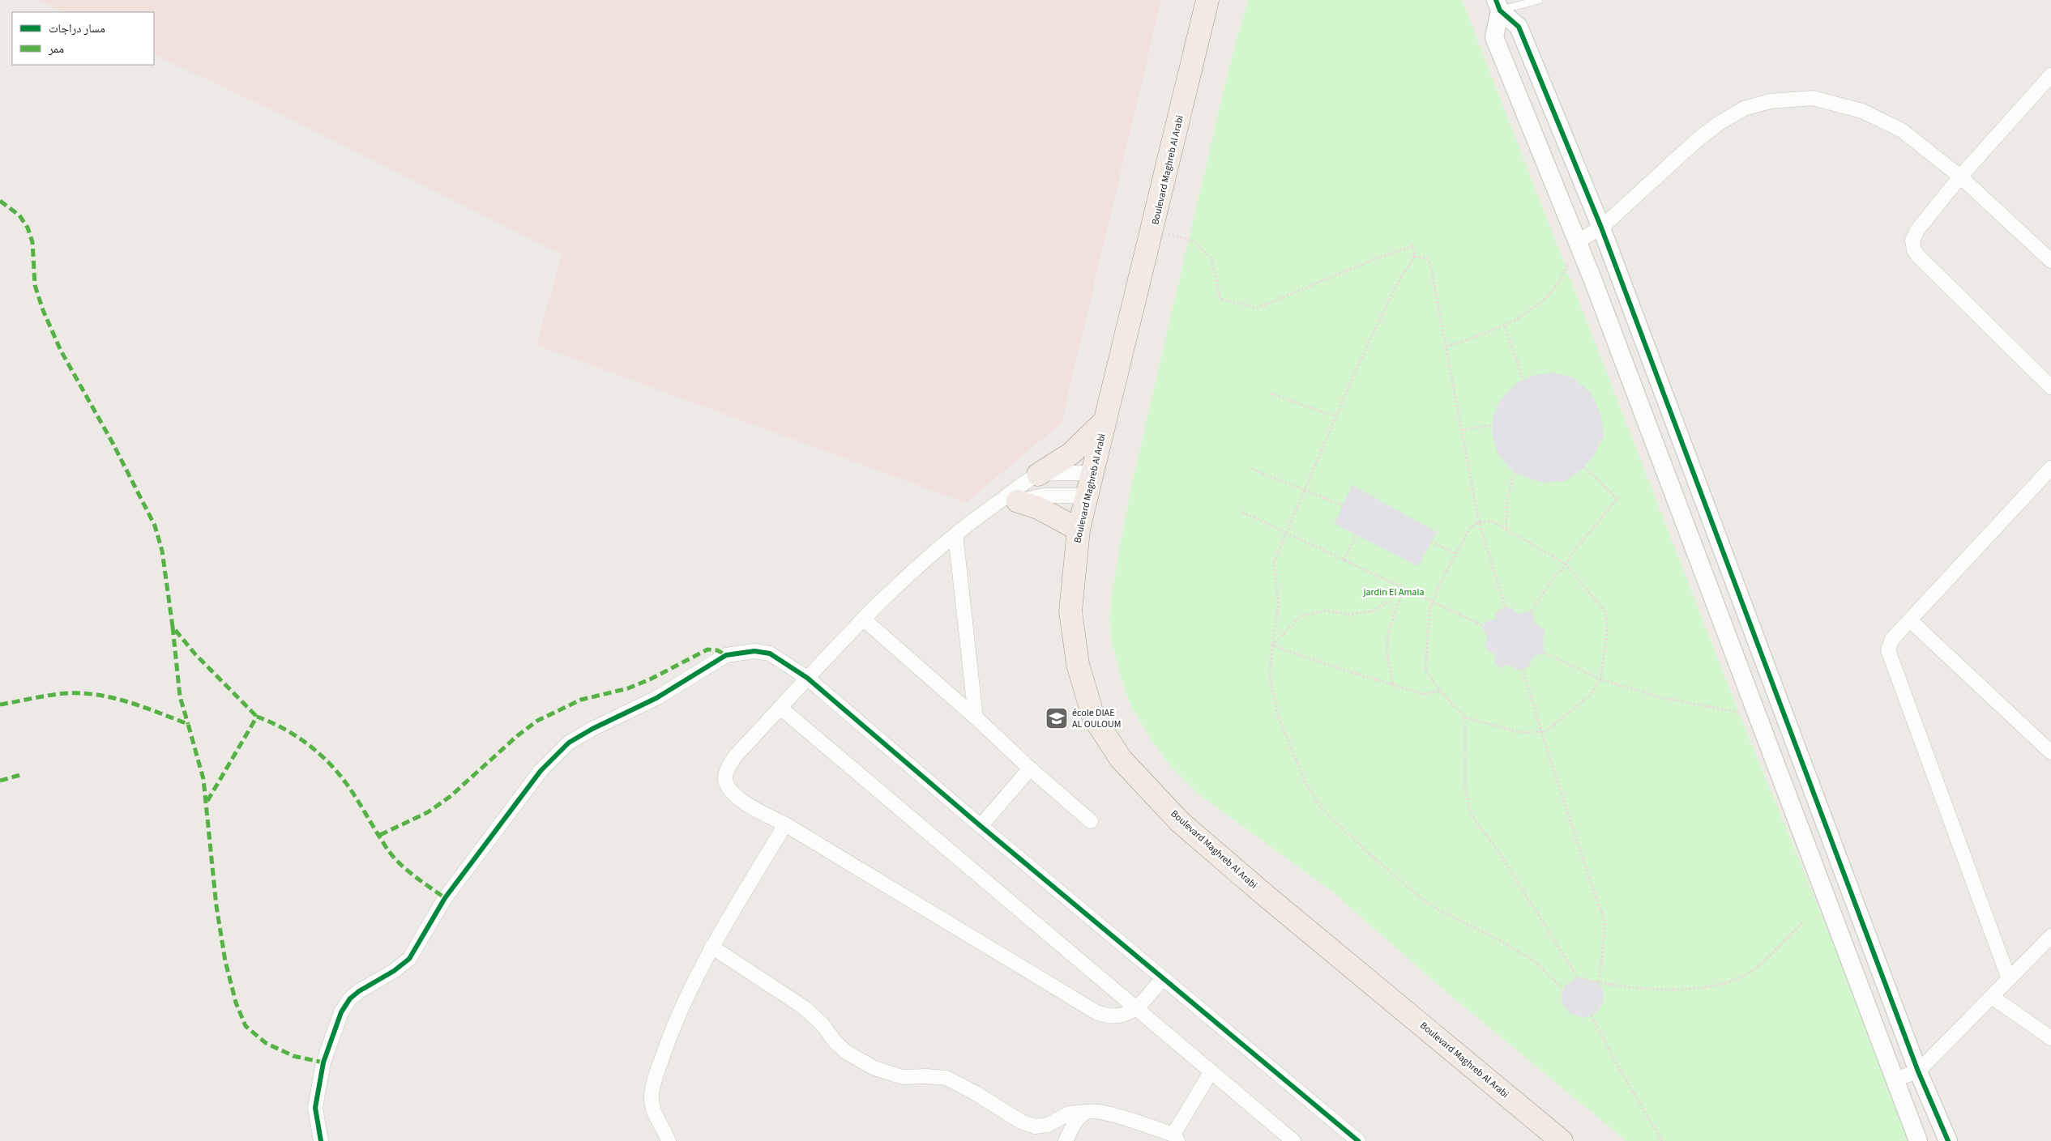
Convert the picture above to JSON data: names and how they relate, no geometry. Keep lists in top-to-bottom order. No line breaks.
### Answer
{"streets":{"main road":["Boulevard Maghreb Al Arabi"]},"parks":["jardin El Amala"],"places":{"school or university":["école DIAE AL OULOUM"]},"legend":["مسار دراجات","ممر"]}
